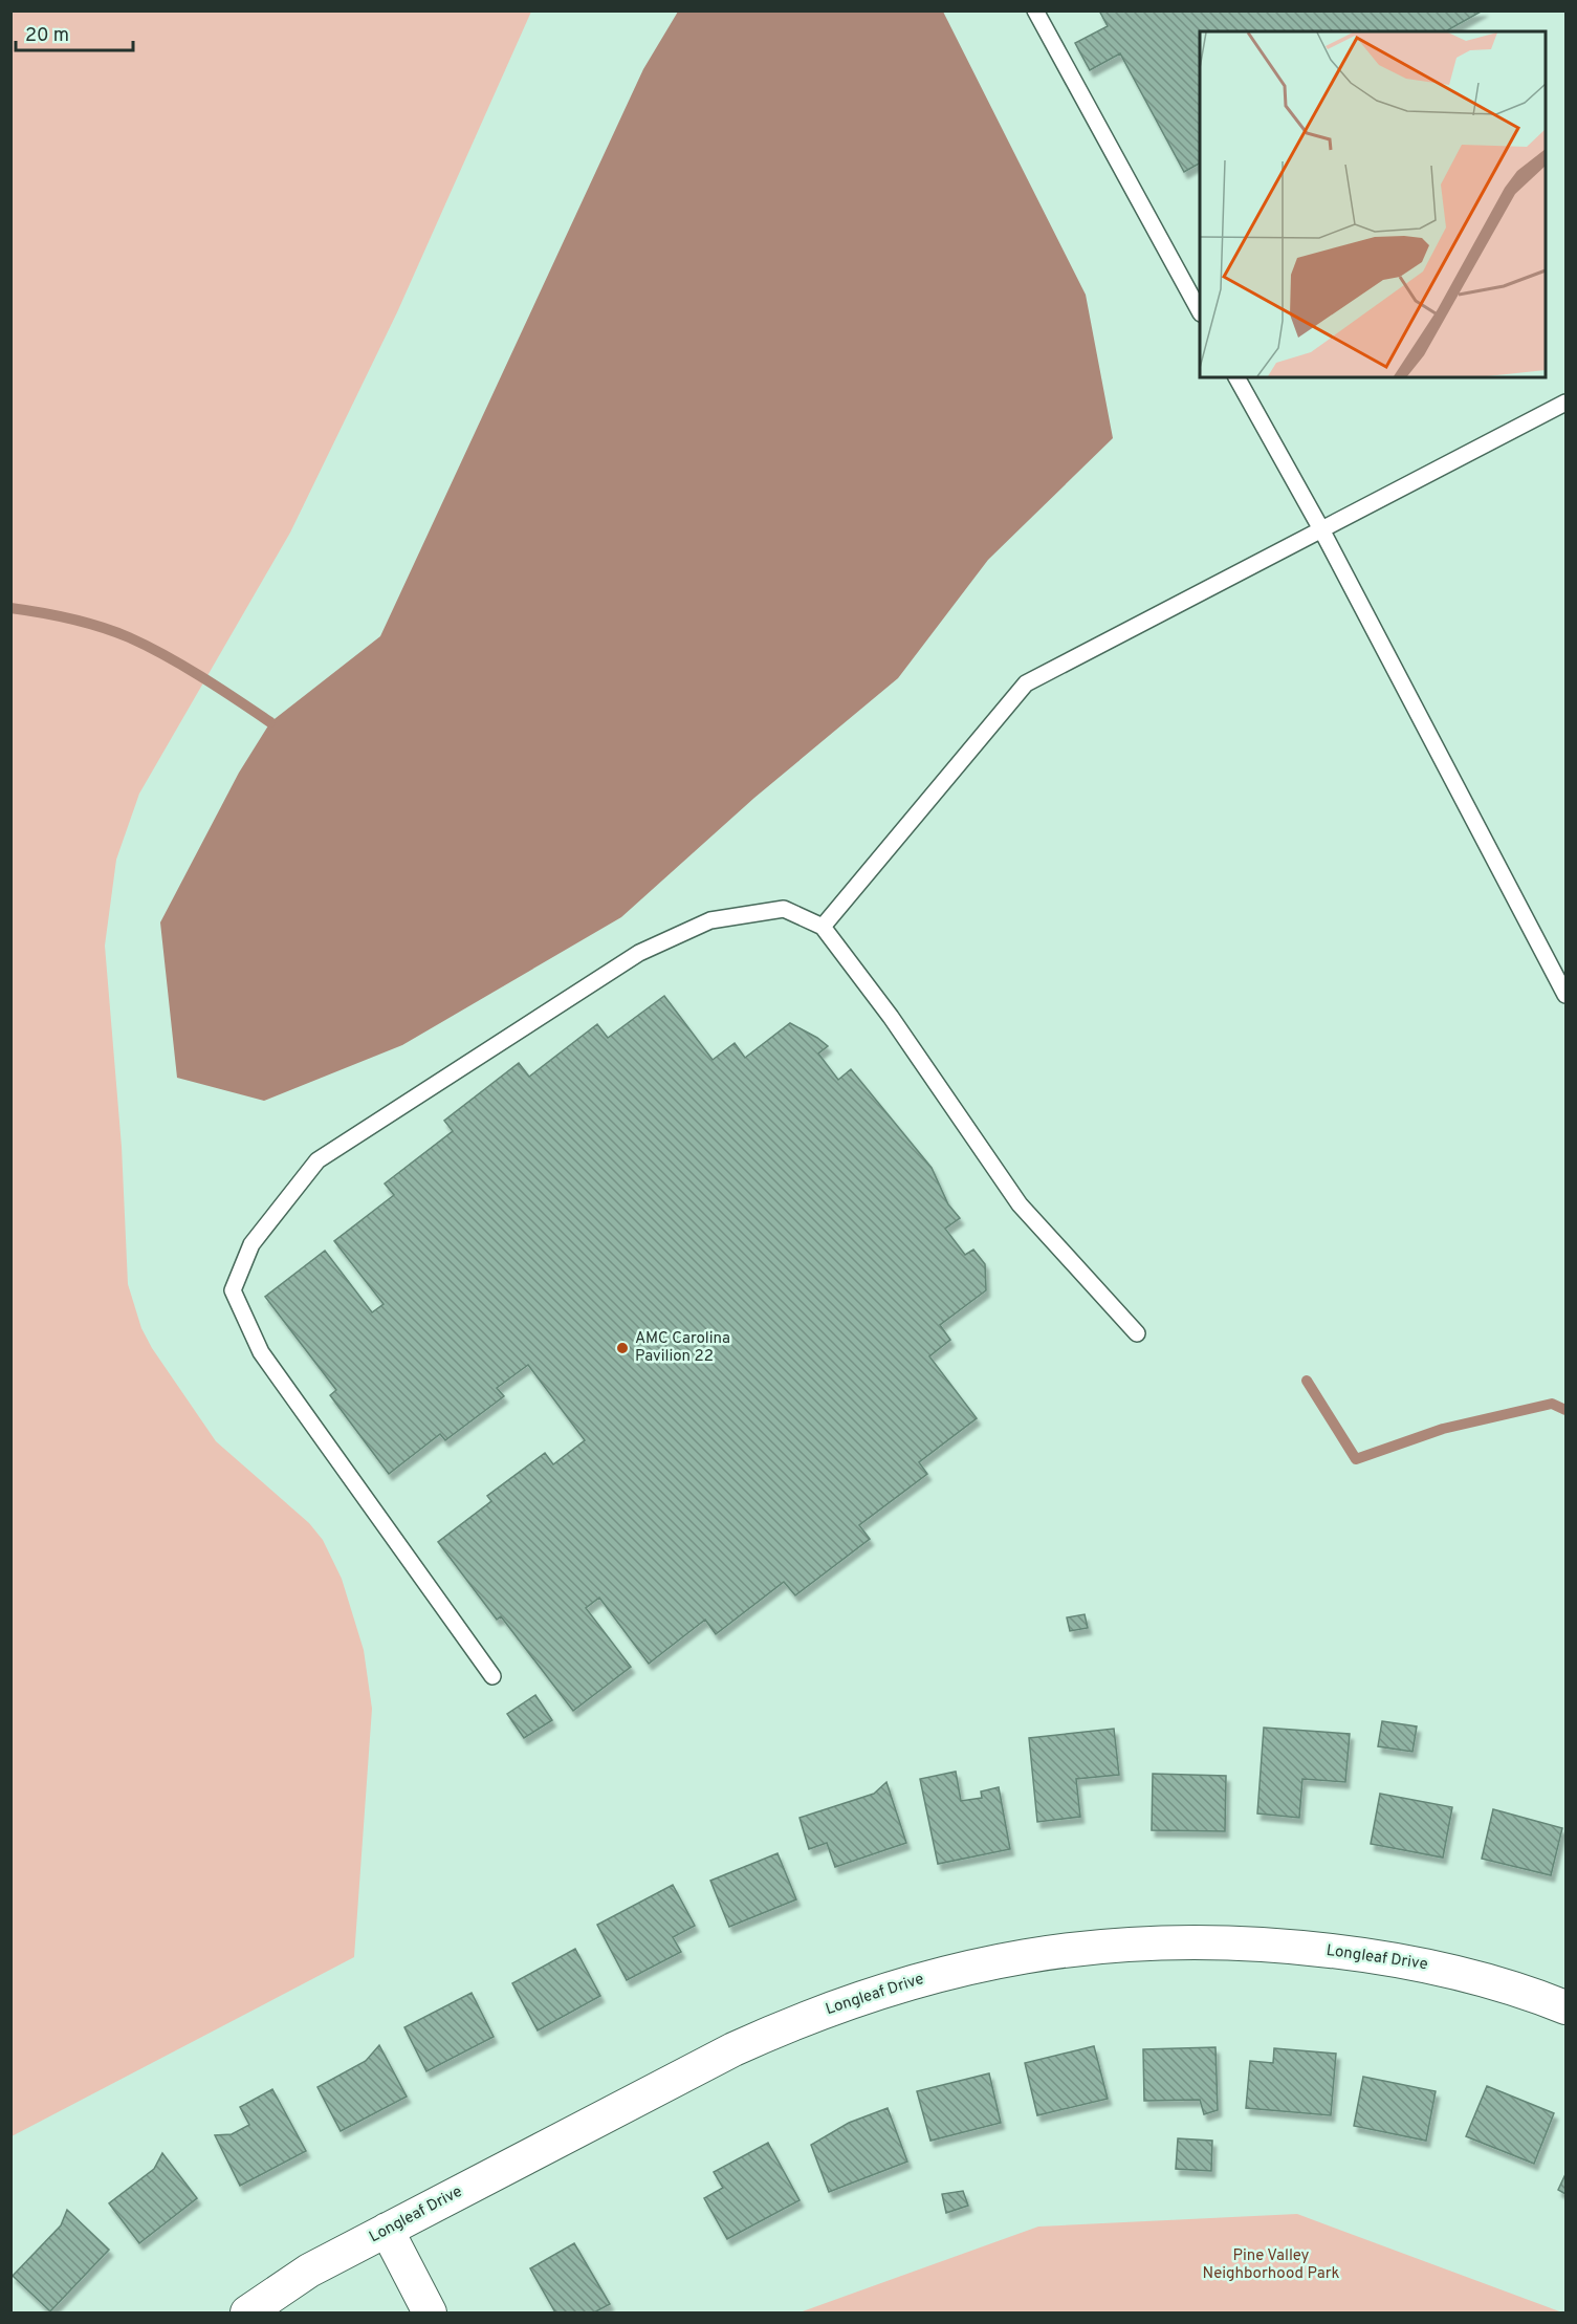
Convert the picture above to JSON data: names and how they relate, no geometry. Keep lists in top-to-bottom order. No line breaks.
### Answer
{"streets":{"street":["Longleaf Drive"]},"parks":["Pine Valley Neighborhood Park"],"places":["AMC Carolina Pavilion 22"],"scale_bar":"20 m"}
